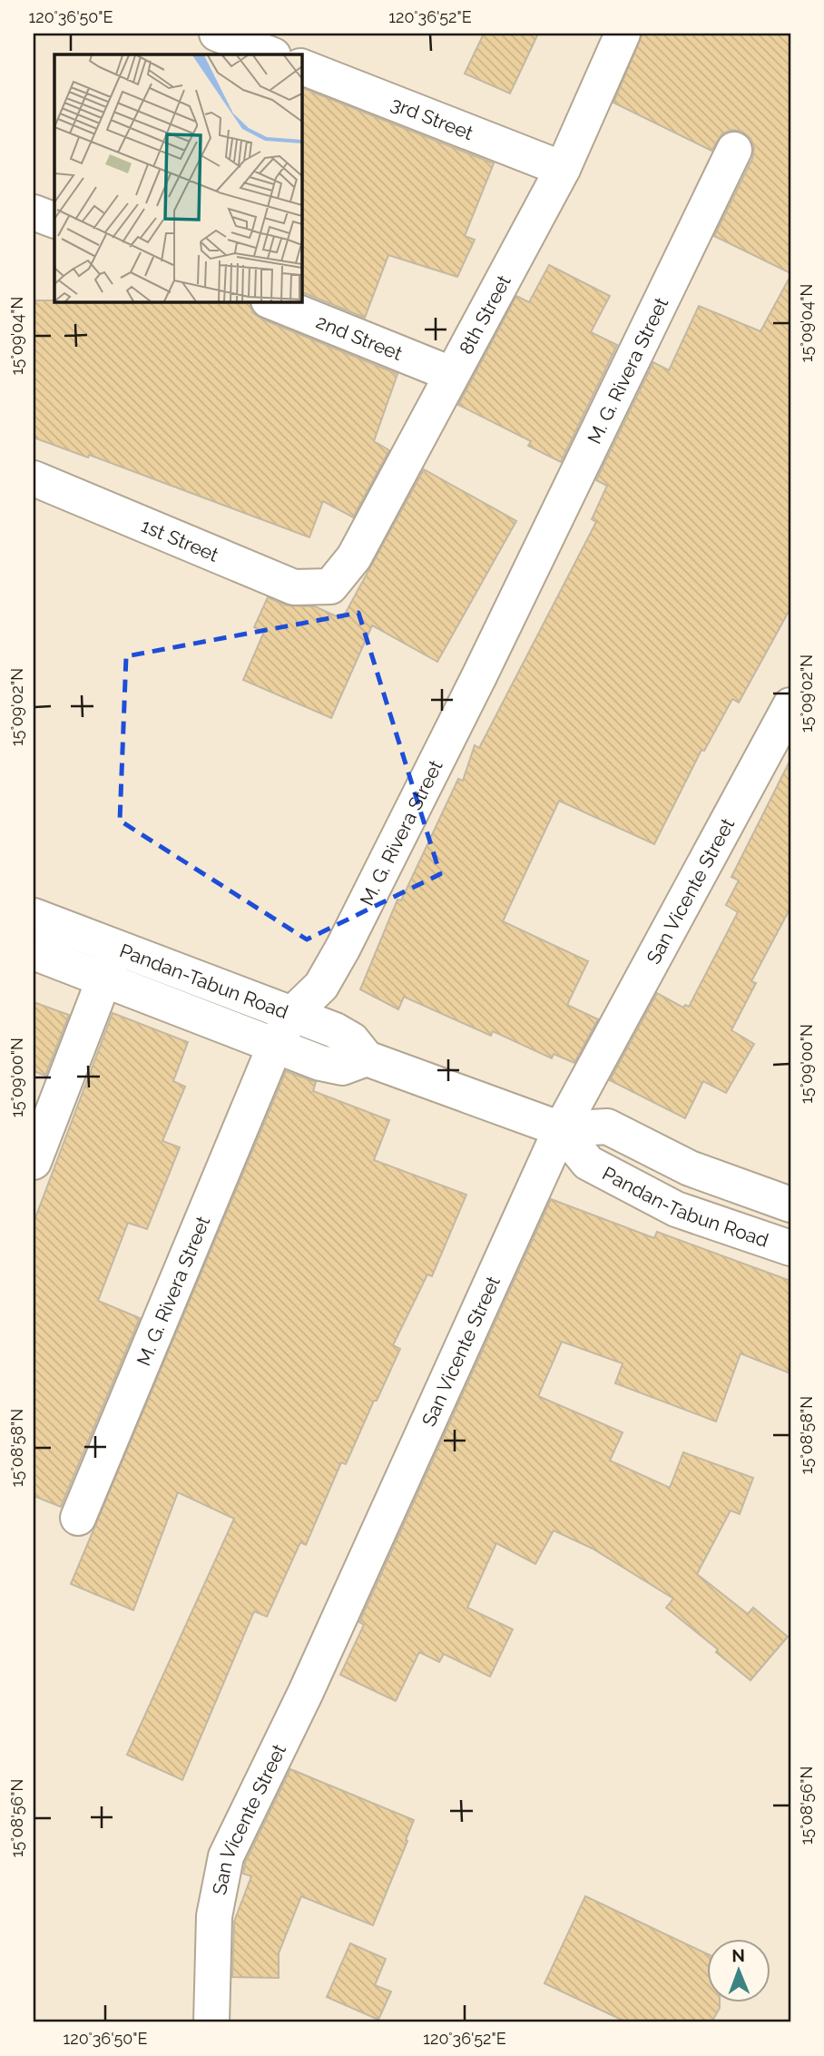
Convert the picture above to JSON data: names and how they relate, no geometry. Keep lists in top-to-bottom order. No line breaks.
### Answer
{"streets":{"street":["3rd Street","8th Street","2nd Street","M. G. Rivera Street","1st Street","San Vicente Street","Pandan-Tabun Road"]},"crossings":[["3rd Street","8th Street"],["8th Street","2nd Street"],["8th Street","1st Street"],["M. G. Rivera Street","Pandan-Tabun Road"],["San Vicente Street","Pandan-Tabun Road"]],"north":"top","coordinates":["120°36'50\"E","120°36'52\"E","15°09'04\"N","15°09'02\"N","15°09'00\"N","15°08'58\"N","15°08'56\"N"]}
